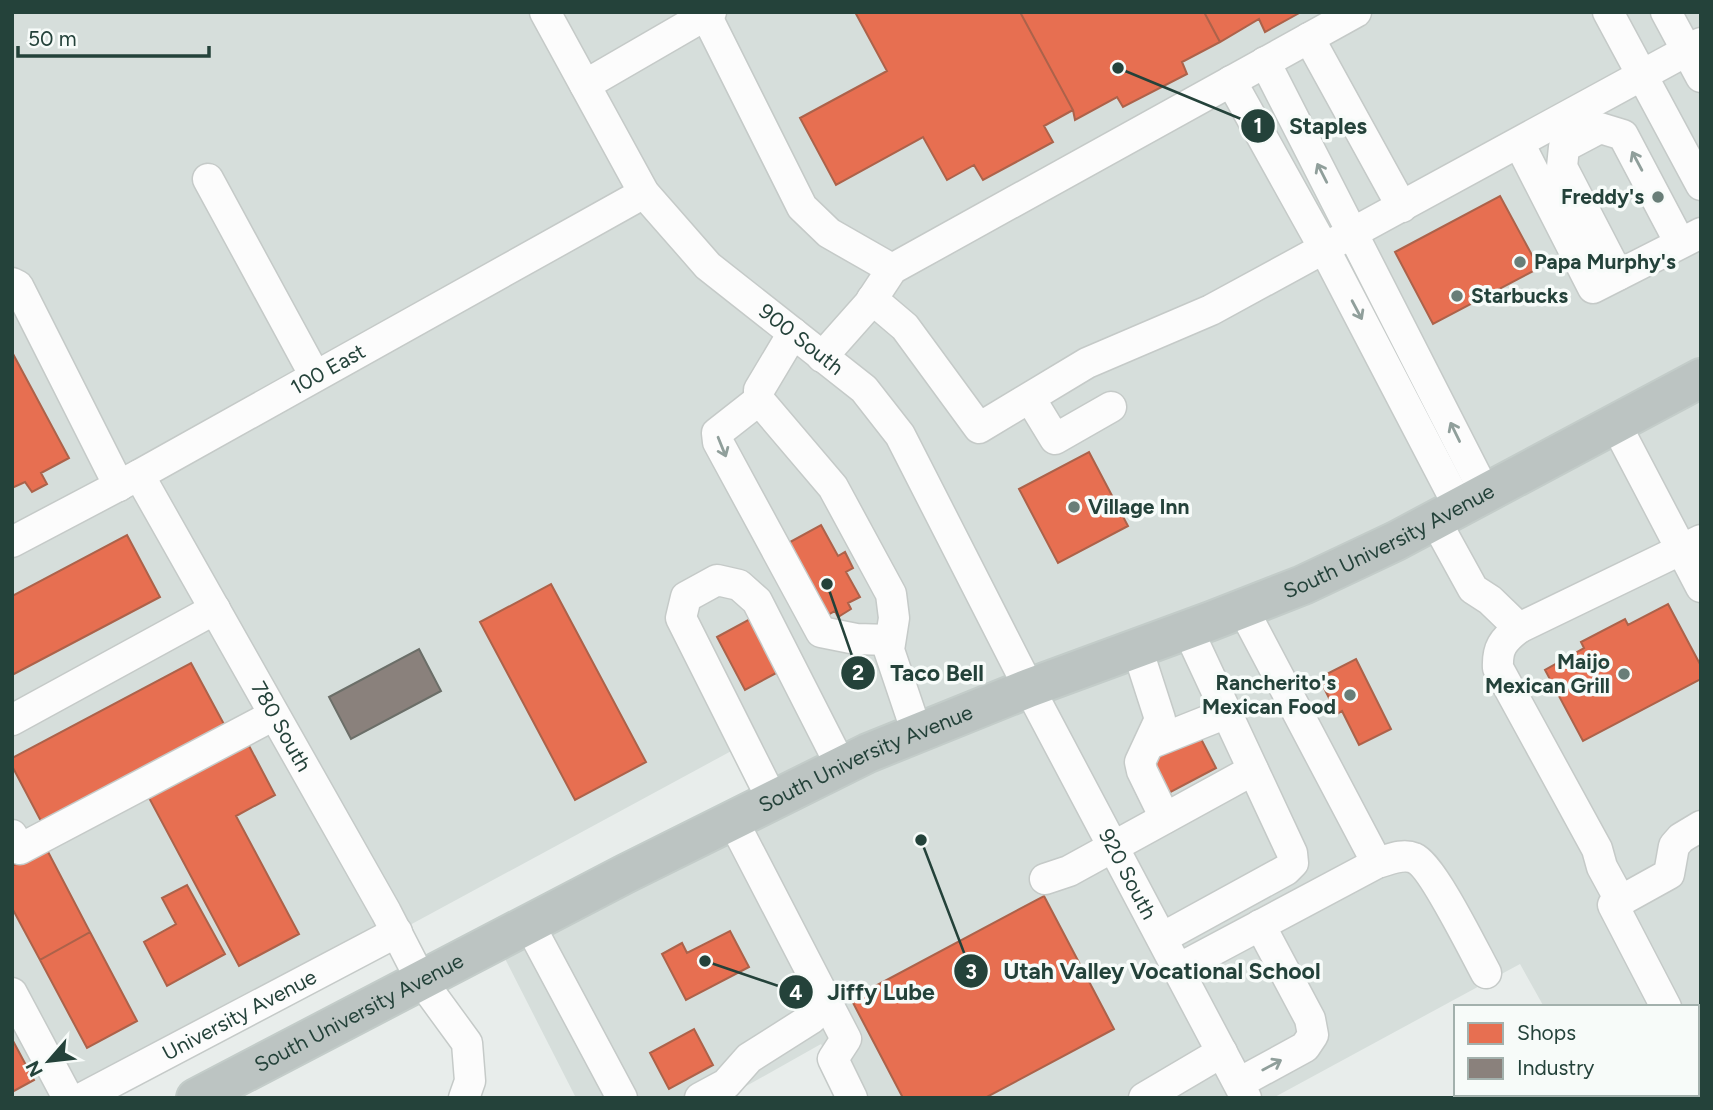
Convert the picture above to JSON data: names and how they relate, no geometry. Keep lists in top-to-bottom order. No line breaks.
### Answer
{"streets":{"highway":["South University Avenue"],"street":["900 South","100 East","780 South","920 South","University Avenue"]},"crossings":[["900 South","100 East"],["900 South","South University Avenue"],["900 South","920 South"],["100 East","780 South"],["South University Avenue","780 South"],["South University Avenue","920 South"],["780 South","University Avenue"]],"places":["Staples","Freddy's","Papa Murphy's","Starbucks","Village Inn","Taco Bell","Maijo Mexican Grill","Rancherito's Mexican Food","Utah Valley Vocational School","Jiffy Lube"],"legend":["Shops","Industry"],"scale_bar":"50 m","north":"bottom left"}
